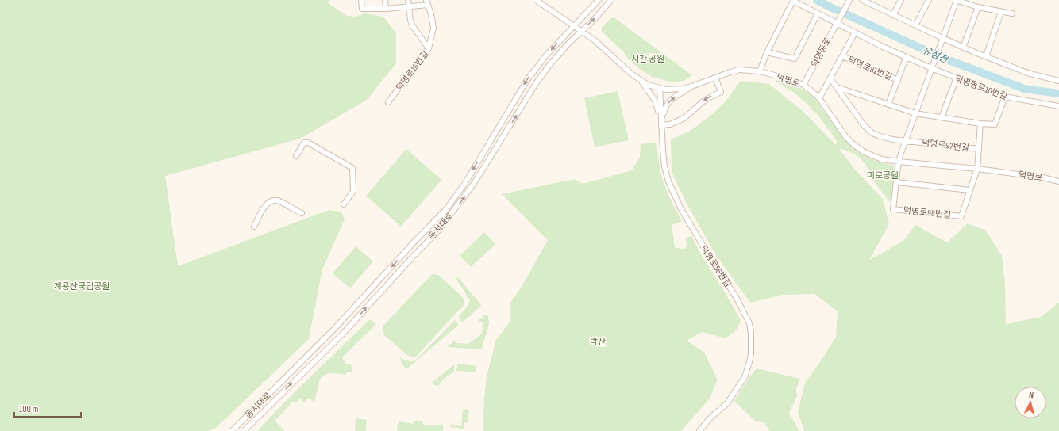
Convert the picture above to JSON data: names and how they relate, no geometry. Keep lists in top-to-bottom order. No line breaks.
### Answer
{"streets":{"street":["덕명동로","덕명로81번길","덕명로16번길","덕명로","덕명동로10번길","덕명로97번길","덕명로98번길","동서대로","덕명로56번길"]},"crossings":[["덕명동로","덕명로"],["덕명동로","덕명동로10번길"],["덕명로81번길","덕명로"],["덕명로81번길","덕명동로10번길"],["덕명로81번길","덕명로97번길"],["덕명로","덕명로98번길"],["덕명로","동서대로"],["덕명로","덕명로56번길"],["덕명로97번길","덕명로98번길"]],"water":["유성천"],"parks":["시간 공원","미로공원","계룡산국립공원","박산"],"scale_bar":"100 m","north":"top"}
